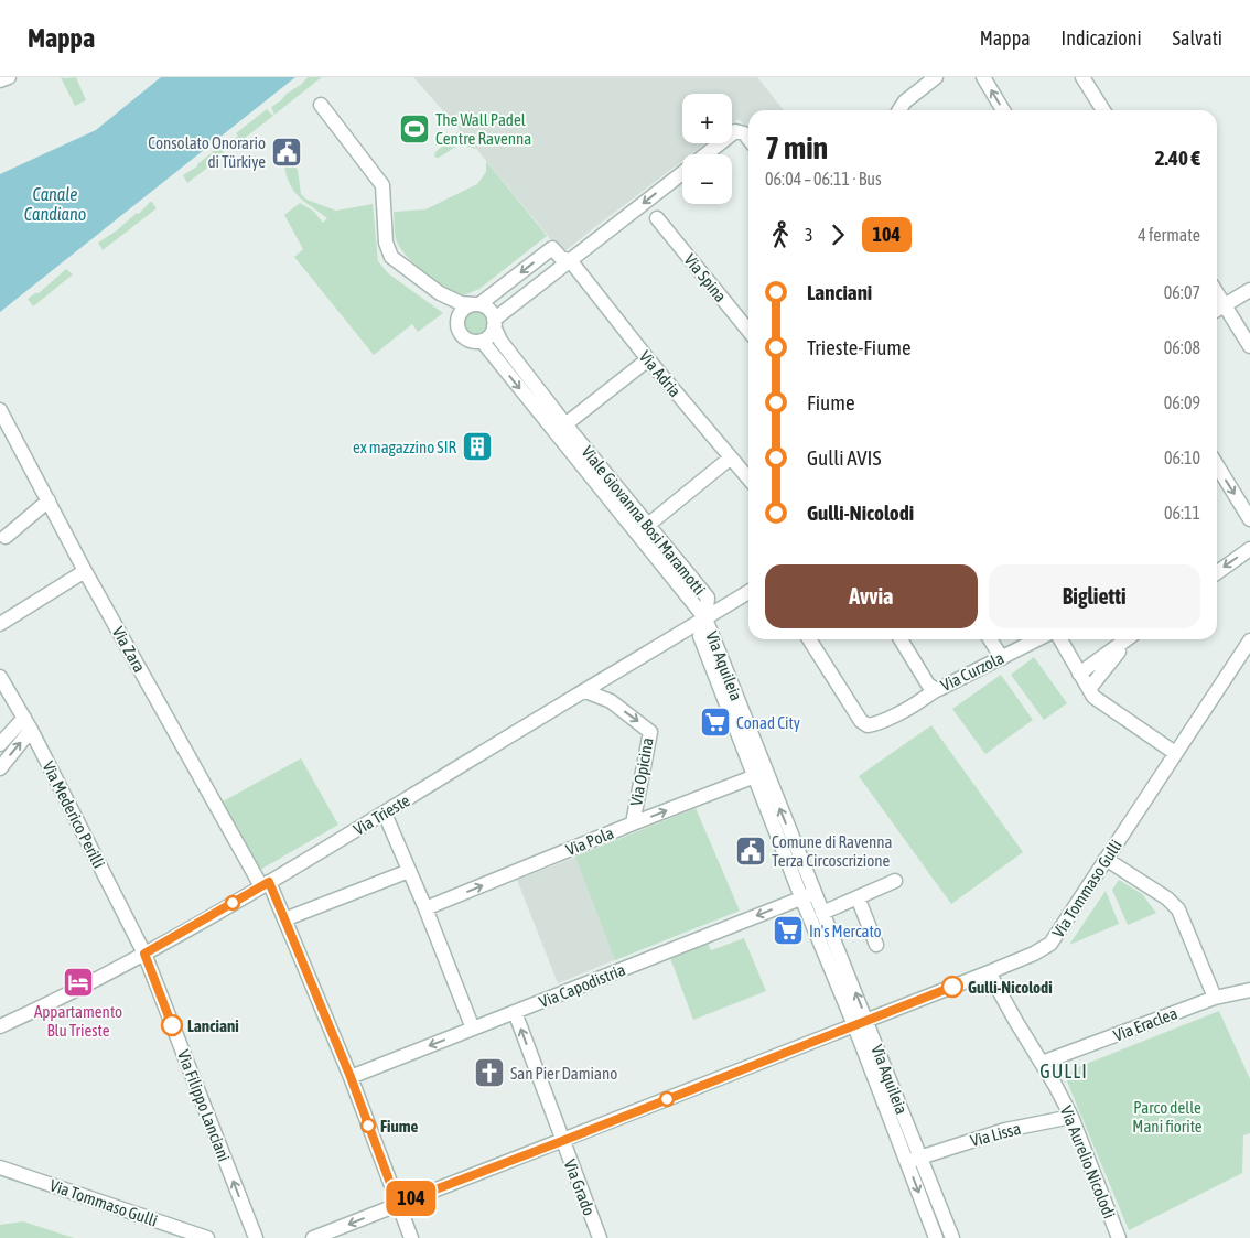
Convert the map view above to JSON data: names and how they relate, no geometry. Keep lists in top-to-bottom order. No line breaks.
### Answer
{"streets":{"street":["Via Spina","Via Adria","Viale Giovanna Bosi Maramotti","Via Zara","Via Aquileia","Via Curzola","Via Opicina","Via Mederico Perilli","Via Trieste","Via Pola","Via Tommaso Gulli","Via Capodistria","Via Eraclea","Via Filippo Lanciani","Via Lissa","Via Aurelio Nicolodi","Via Grado"]},"crossings":[["Viale Giovanna Bosi Maramotti","Via Aquileia"],["Viale Giovanna Bosi Maramotti","Via Trieste"],["Via Zara","Via Trieste"],["Via Zara","Via Tommaso Gulli"],["Via Zara","Via Capodistria"],["Via Aquileia","Via Trieste"],["Via Aquileia","Via Pola"],["Via Aquileia","Via Tommaso Gulli"],["Via Aquileia","Via Capodistria"],["Via Aquileia","Via Lissa"],["Via Opicina","Via Trieste"],["Via Opicina","Via Pola"],["Via Mederico Perilli","Via Trieste"],["Via Mederico Perilli","Via Filippo Lanciani"],["Via Trieste","Via Filippo Lanciani"],["Via Tommaso Gulli","Via Aurelio Nicolodi"],["Via Tommaso Gulli","Via Grado"],["Via Capodistria","Via Grado"],["Via Eraclea","Via Aurelio Nicolodi"],["Via Lissa","Via Aurelio Nicolodi"]],"one_way":["Via Opicina","Via Pola","Via Capodistria","Via Filippo Lanciani","Via Grado"],"districts":["GULLI"],"water":["Canale Candiano"],"parks":["Parco delle Mani fiorite"],"places":{"sports":["The Wall Padel Centre Ravenna"],"public building":["Consolato Onorario di Türkiye","Comune di Ravenna Terza Circoscrizione"],"building":["ex magazzino SIR"],"supermarket":["Conad City","In's Mercato"],"hotel":["Appartamento Blu Trieste"],"other":["Gulli-Nicolodi","Lanciani","Fiume"],"church":["San Pier Damiano"]},"lines":["bus line 104"],"page":{"header":"Mappa","nav":["Mappa","Indicazioni","Salvati"],"on_map":"104","map_buttons":["+","−"],"heading":["7 min","06:04 – 06:11 · Bus","2.40 €"],"legs":["3","104","4 fermate"],"list":[{"name":"Lanciani","value":"06:07"},{"name":"Trieste-Fiume","value":"06:08"},{"name":"Fiume","value":"06:09"},{"name":"Gulli AVIS","value":"06:10"},{"name":"Gulli-Nicolodi","value":"06:11"}],"buttons":["Avvia","Biglietti"]}}
